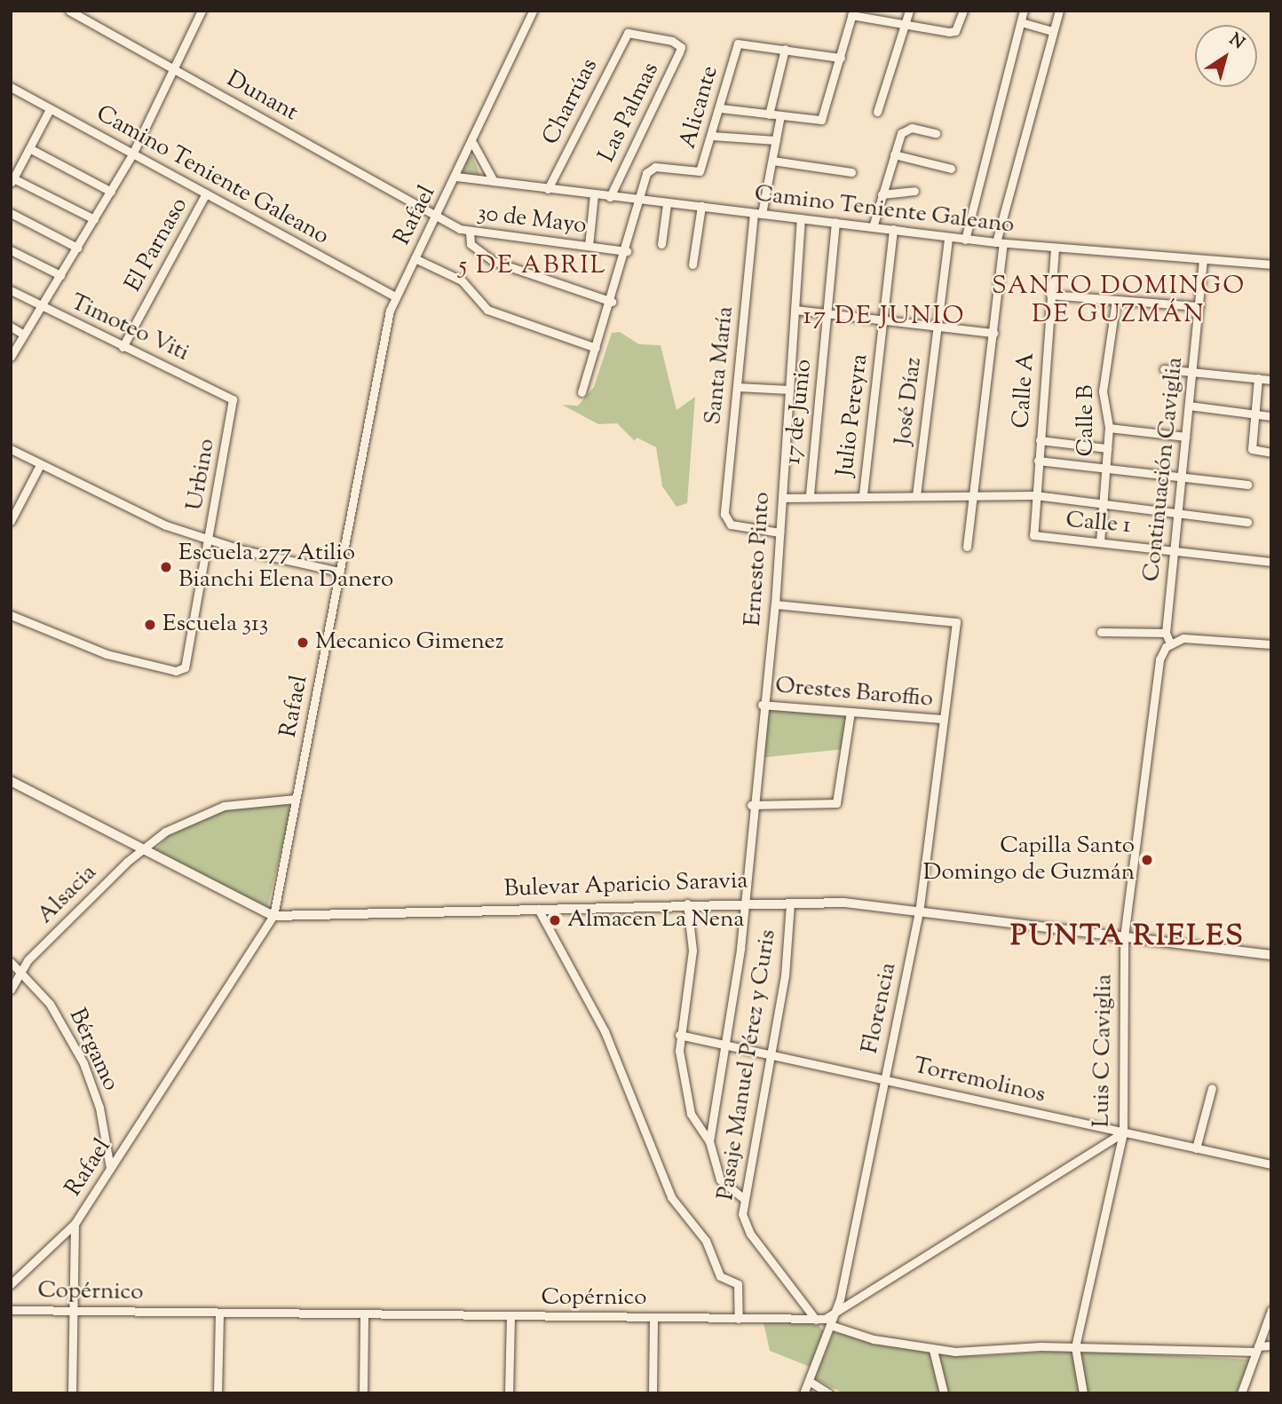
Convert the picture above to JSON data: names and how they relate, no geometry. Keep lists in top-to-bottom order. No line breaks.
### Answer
{"streets":{"street":["Dunant","Charrúas","Alicante","Las Palmas","Camino Teniente Galeano","Rafael","30 de Mayo","El Parnaso","Timoteo Viti","Santa María","Calle A","José Díaz","17 de Junio","Julio Pereyra","Calle B","Continuación Caviglia","Urbino","Calle 1","Ernesto Pinto","Orestes Baroffio","Bulevar Aparicio Saravia","Alsacia","Florencia","Bérgamo","Luis C Caviglia","Pasaje Manuel Pérez y Curis","Torremolinos","Copérnico"]},"crossings":[["Dunant","Rafael"],["Dunant","30 de Mayo"],["Charrúas","Las Palmas"],["Charrúas","Camino Teniente Galeano"],["Alicante","Camino Teniente Galeano"],["Las Palmas","Camino Teniente Galeano"],["Camino Teniente Galeano","Rafael"],["Camino Teniente Galeano","El Parnaso"],["Camino Teniente Galeano","Santa María"],["Camino Teniente Galeano","Calle A"],["Camino Teniente Galeano","José Díaz"],["Camino Teniente Galeano","17 de Junio"],["Camino Teniente Galeano","Julio Pereyra"],["Camino Teniente Galeano","Continuación Caviglia"],["Camino Teniente Galeano","Ernesto Pinto"],["Rafael","30 de Mayo"],["Rafael","Bulevar Aparicio Saravia"],["Rafael","Alsacia"],["Rafael","Bérgamo"],["El Parnaso","Timoteo Viti"],["Timoteo Viti","Urbino"],["Santa María","Ernesto Pinto"],["Calle A","Calle 1"],["Calle B","Calle 1"],["Continuación Caviglia","Calle 1"],["Continuación Caviglia","Luis C Caviglia"],["Ernesto Pinto","Orestes Baroffio"],["Ernesto Pinto","Bulevar Aparicio Saravia"],["Ernesto Pinto","Florencia"],["Ernesto Pinto","Torremolinos"],["Orestes Baroffio","Florencia"],["Bulevar Aparicio Saravia","Alsacia"],["Bulevar Aparicio Saravia","Florencia"],["Bulevar Aparicio Saravia","Luis C Caviglia"],["Bulevar Aparicio Saravia","Pasaje Manuel Pérez y Curis"],["Alsacia","Bérgamo"],["Florencia","Torremolinos"],["Florencia","Copérnico"],["Luis C Caviglia","Torremolinos"],["Luis C Caviglia","Copérnico"],["Pasaje Manuel Pérez y Curis","Torremolinos"],["Pasaje Manuel Pérez y Curis","Copérnico"],["Torremolinos","Copérnico"]],"districts":["5 DE ABRIL","SANTO DOMINGO DE GUZMÁN","17 DE JUNIO","PUNTA RIELES"],"places":["Escuela 277 Atilio Bianchi Elena Danero","Escuela 313","Mecanico Gimenez","Capilla Santo Domingo de Guzmán","Almacen La Nena"],"north":"top right"}
